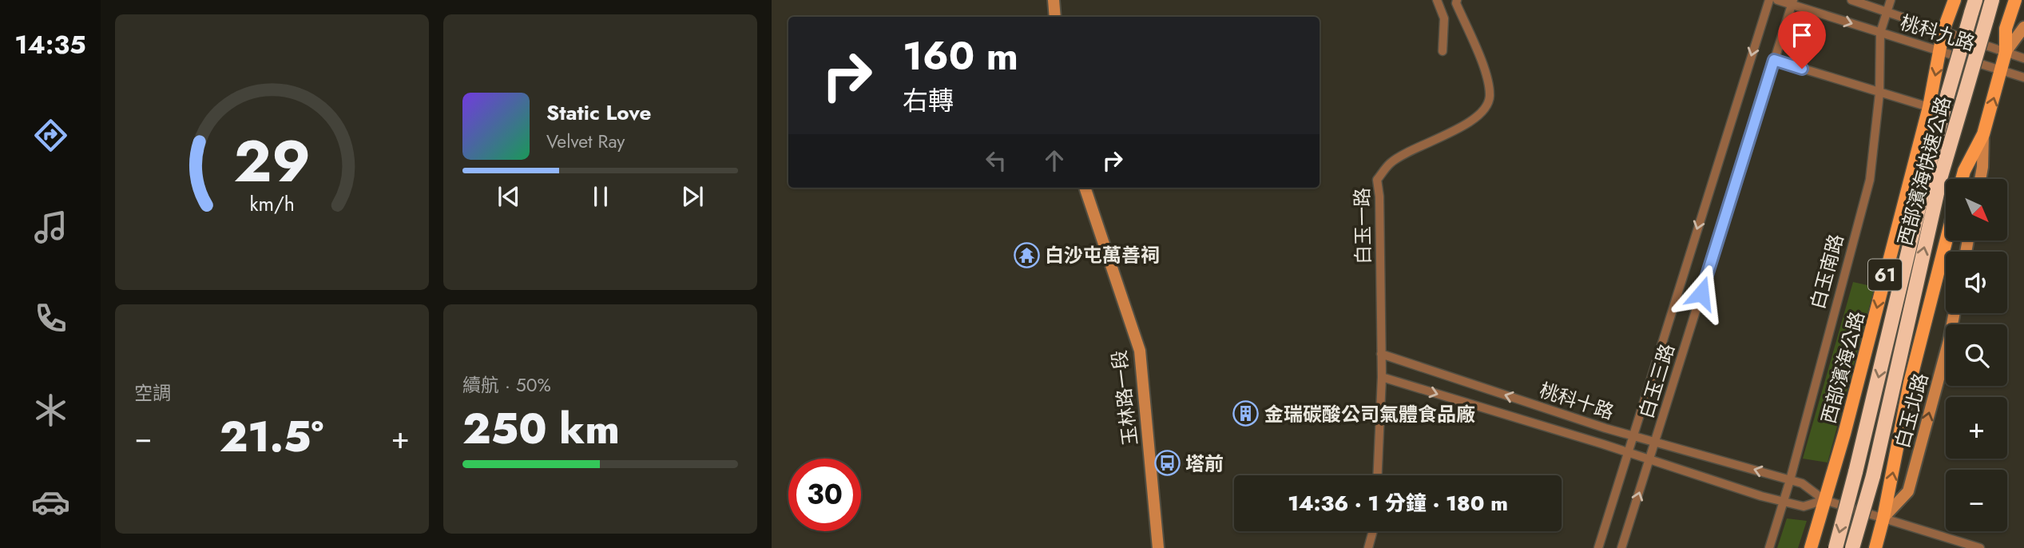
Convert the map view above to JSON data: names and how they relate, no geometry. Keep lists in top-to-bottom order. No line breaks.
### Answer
{"streets":{"highway":["西部濱海快速公路","61"],"main road":["西部濱海公路"],"street":["桃科九路","白玉一路","白玉南路","白玉三路","玉林路一段","桃科十路","白玉北路"]},"crossings":[["桃科九路","白玉南路"],["桃科九路","西部濱海公路"],["桃科九路","白玉三路"],["白玉一路","桃科十路"],["白玉南路","桃科十路"],["西部濱海公路","桃科十路"],["白玉三路","桃科十路"],["桃科十路","白玉北路"]],"one_way":["白玉北路"],"places":{"temple":["白沙屯萬善祠"],"building":["金瑞碳酸公司氣體食品廠"],"bus stop":["塔前"]},"north":"bottom right","page":{"tabs":"14:35","turn":["160 m","右轉"],"song":["Static Love","Velvet Ray"],"map_buttons":["+","−"],"tile":["空調",["續航 · 50%","250 km"]],"heat":["−","21.5°","+"],"limit":"30","trip":"14:36 · 1 分鐘 · 180 m","gauge":["29","km/h"]}}
